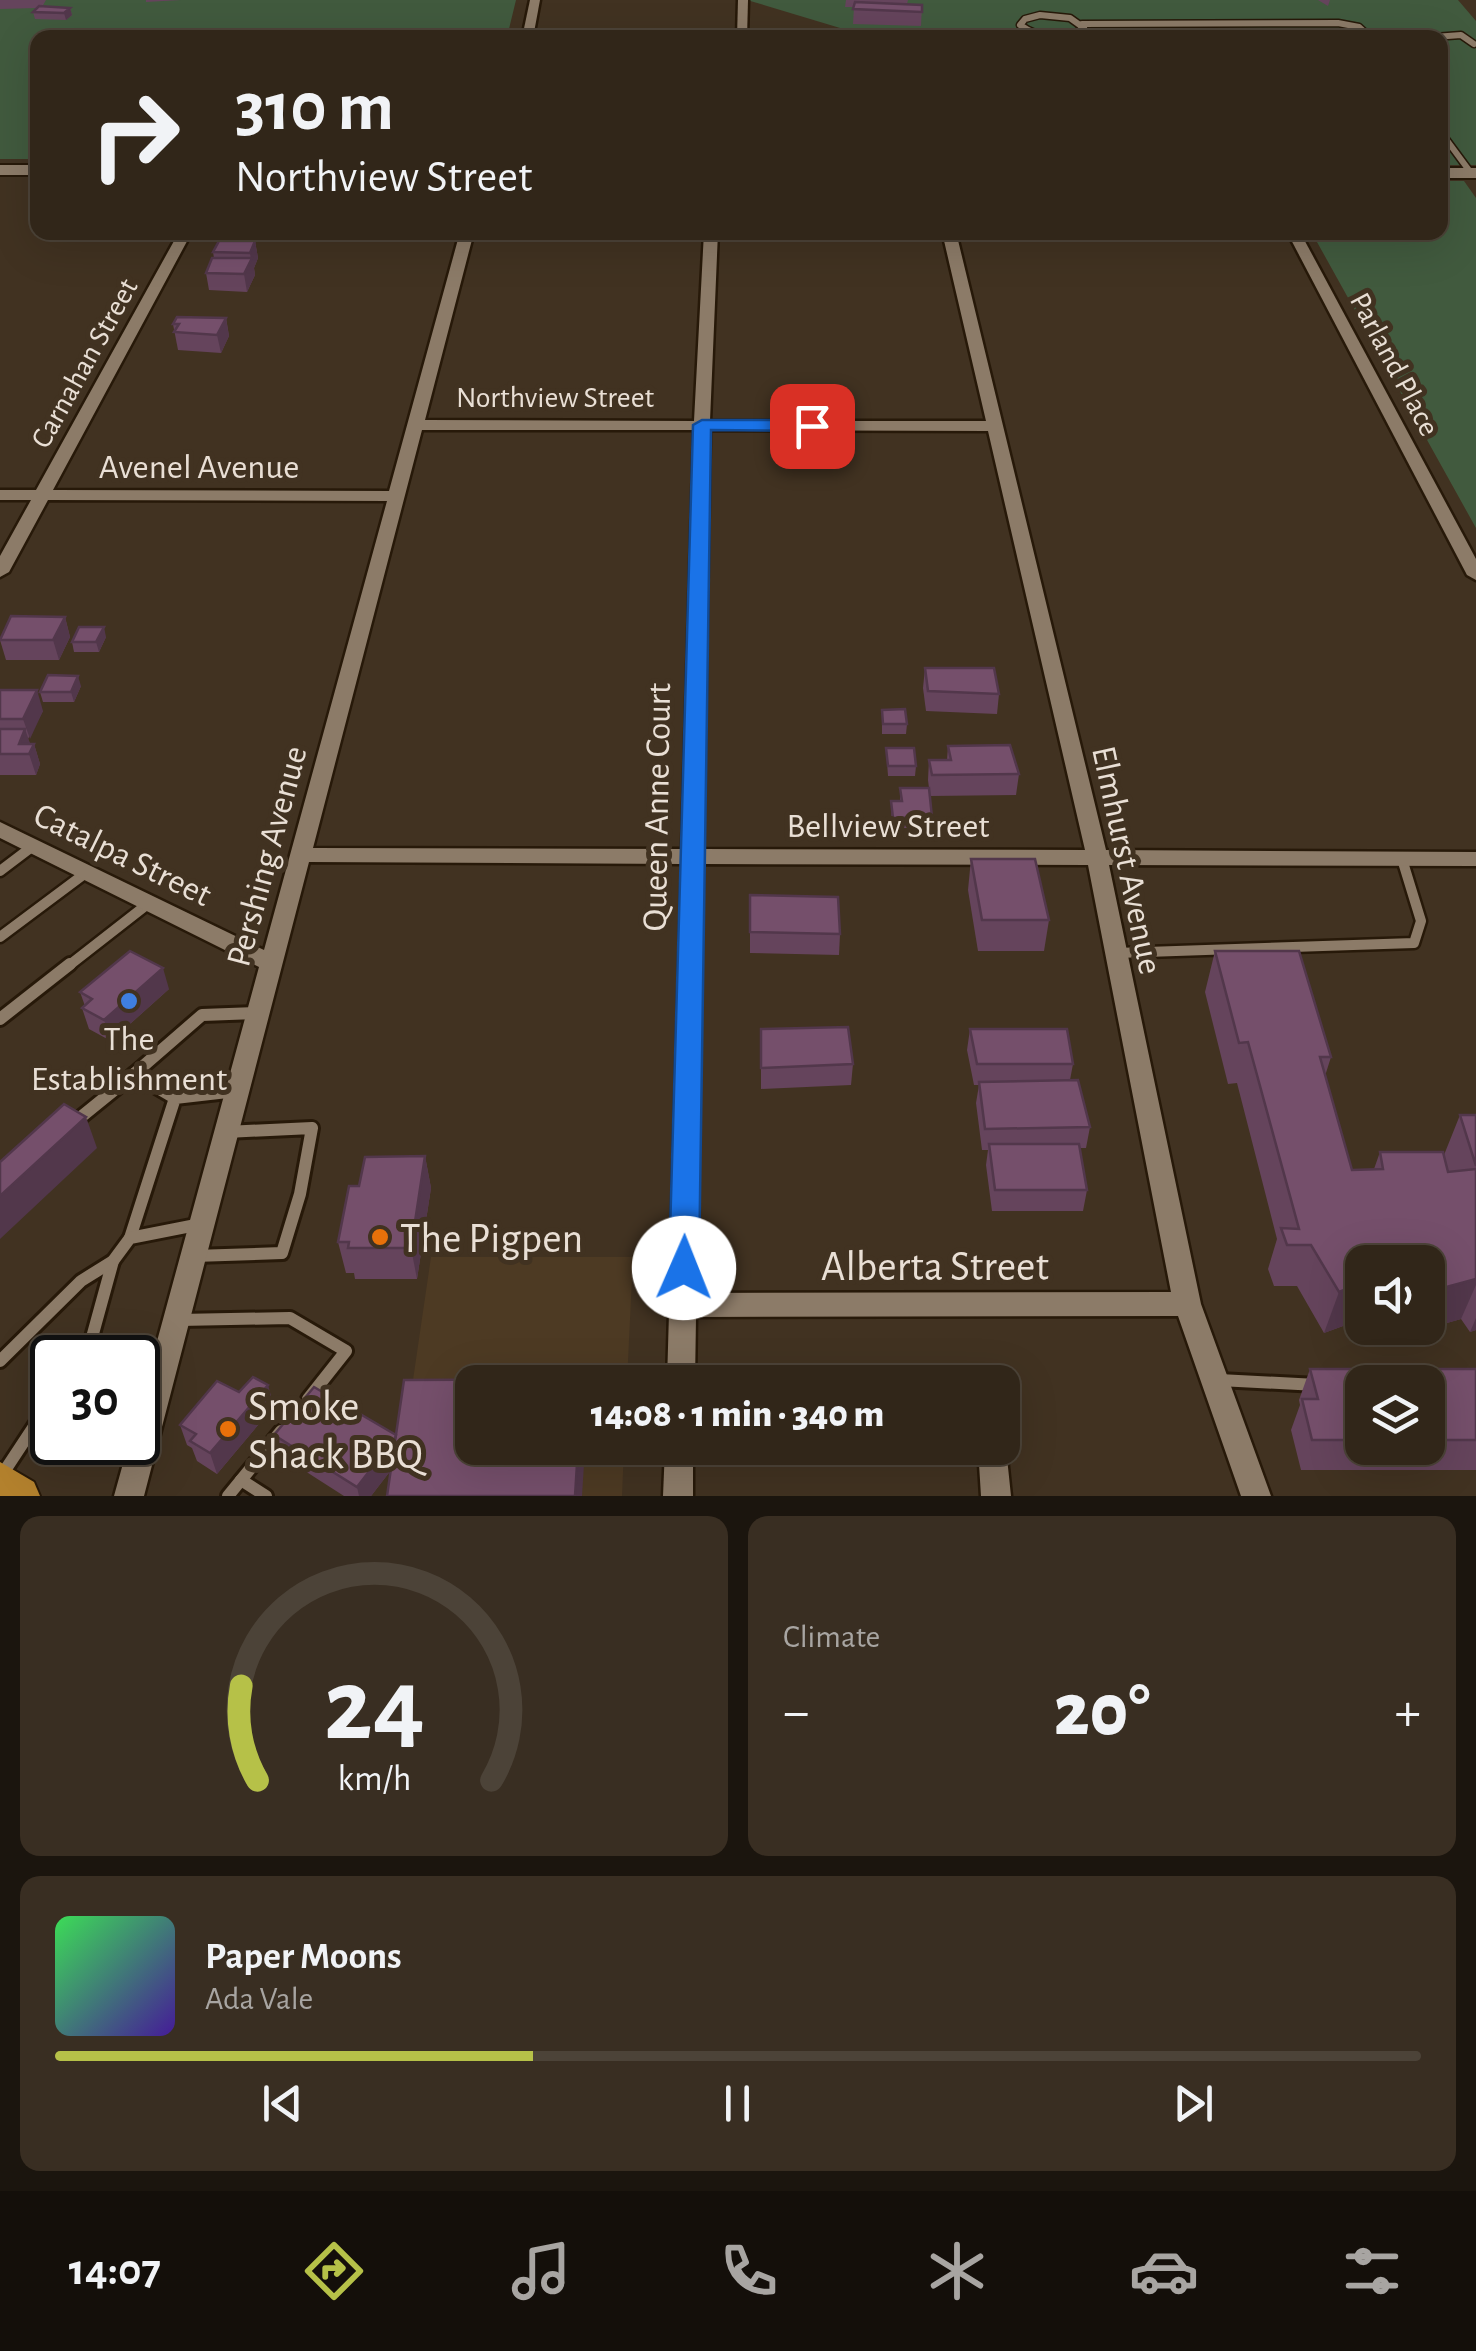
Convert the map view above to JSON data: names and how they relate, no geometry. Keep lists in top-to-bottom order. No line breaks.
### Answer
{"streets":{"street":["Carnahan Street","Parland Place","Northview Street","Avenel Avenue","Queen Anne Court","Bellview Street","Catalpa Street","Pershing Avenue","Elmhurst Avenue","Alberta Street"]},"crossings":[["Carnahan Street","Avenel Avenue"],["Northview Street","Queen Anne Court"],["Northview Street","Pershing Avenue"],["Northview Street","Elmhurst Avenue"],["Avenel Avenue","Pershing Avenue"],["Queen Anne Court","Bellview Street"],["Queen Anne Court","Alberta Street"],["Bellview Street","Pershing Avenue"],["Bellview Street","Elmhurst Avenue"],["Catalpa Street","Pershing Avenue"],["Elmhurst Avenue","Alberta Street"]],"places":["The Establishment","The Pigpen","Smoke Shack BBQ"],"page":{"turn":["310 m","Northview Street"],"limit":"30","trip":"14:08 · 1 min · 340 m","tile":"Climate","heat":["−","20°","+"],"song":["Paper Moons","Ada Vale"],"tabs":"14:07","gauge":["24","km/h"]}}
